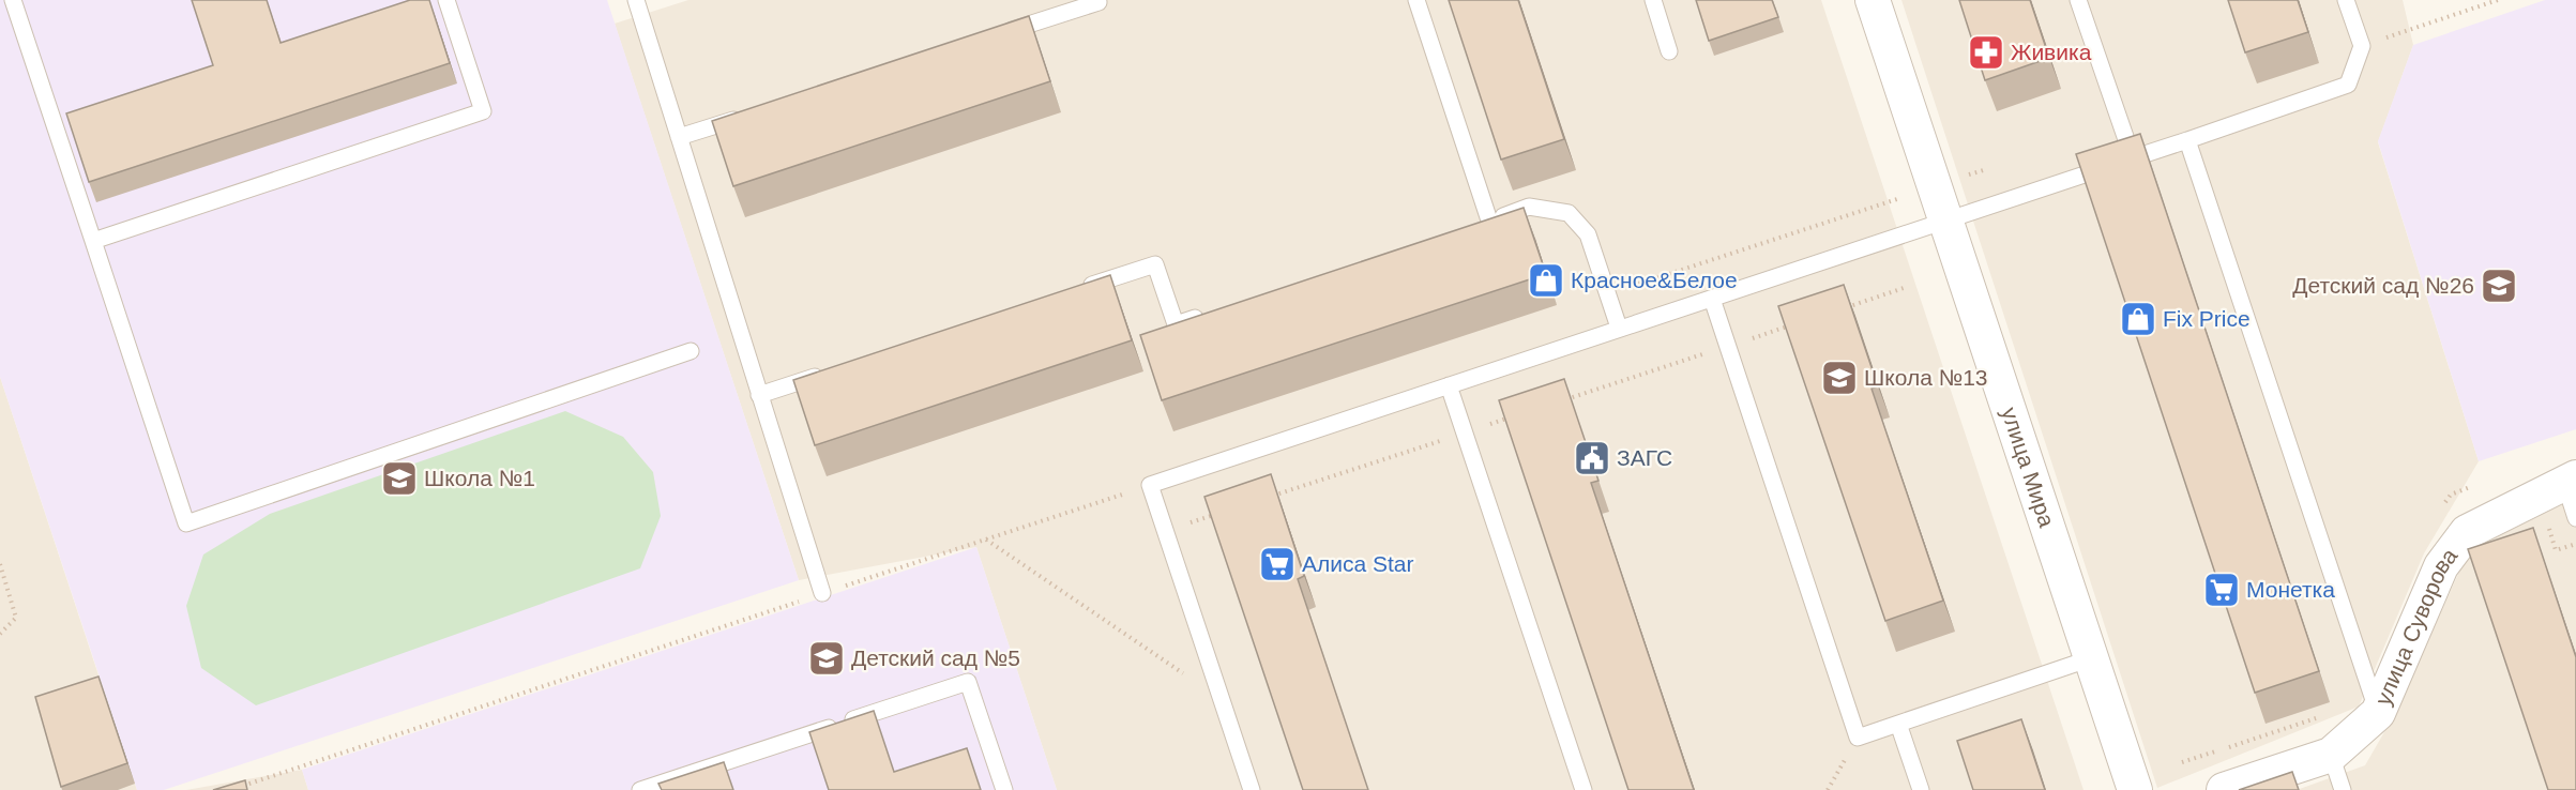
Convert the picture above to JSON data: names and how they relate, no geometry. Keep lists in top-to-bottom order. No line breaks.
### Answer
{"streets":{"street":["улица Мира","улица Суворова"]},"places":{"pharmacy":["Живика"],"shop":["Красное&Белое","Fix Price"],"school or university":["Детский сад №26","Школа №13","Школа №1","Детский сад №5"],"public building":["ЗАГС"],"supermarket":["Алиса Star","Монетка"]}}
